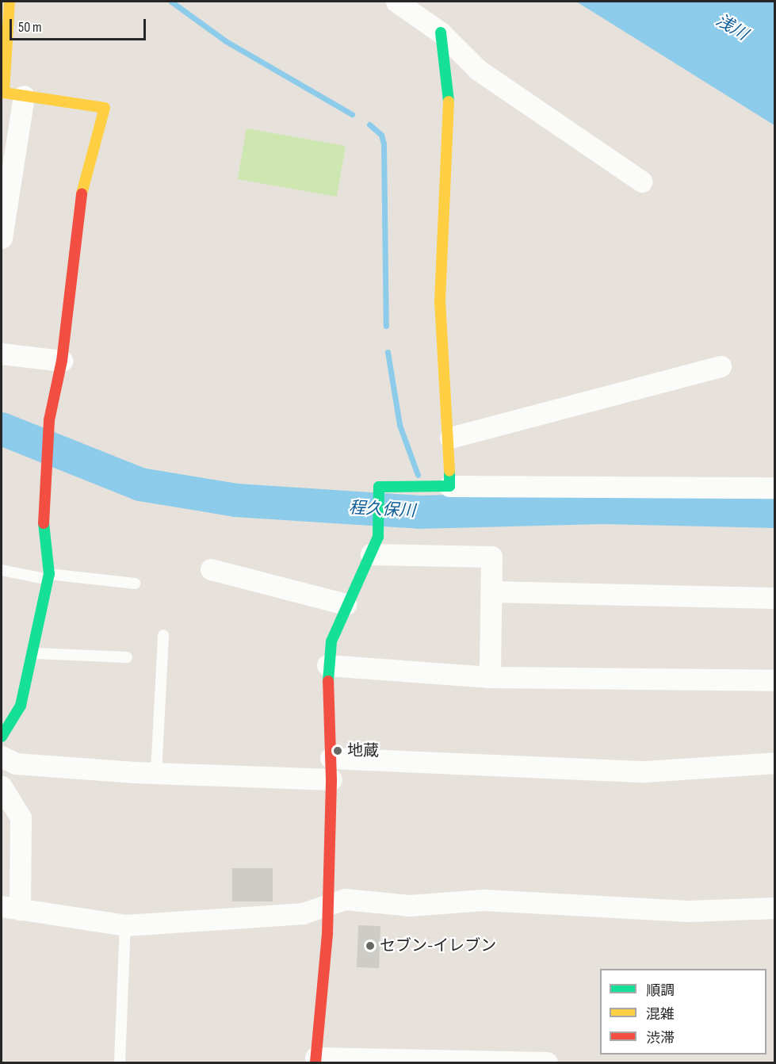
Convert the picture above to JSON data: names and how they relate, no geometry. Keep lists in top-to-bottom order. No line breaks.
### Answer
{"water":["浅川","程久保川"],"places":["地蔵","セブン-イレブン"],"legend":["順調","混雑","渋滞"],"scale_bar":"50 m"}
